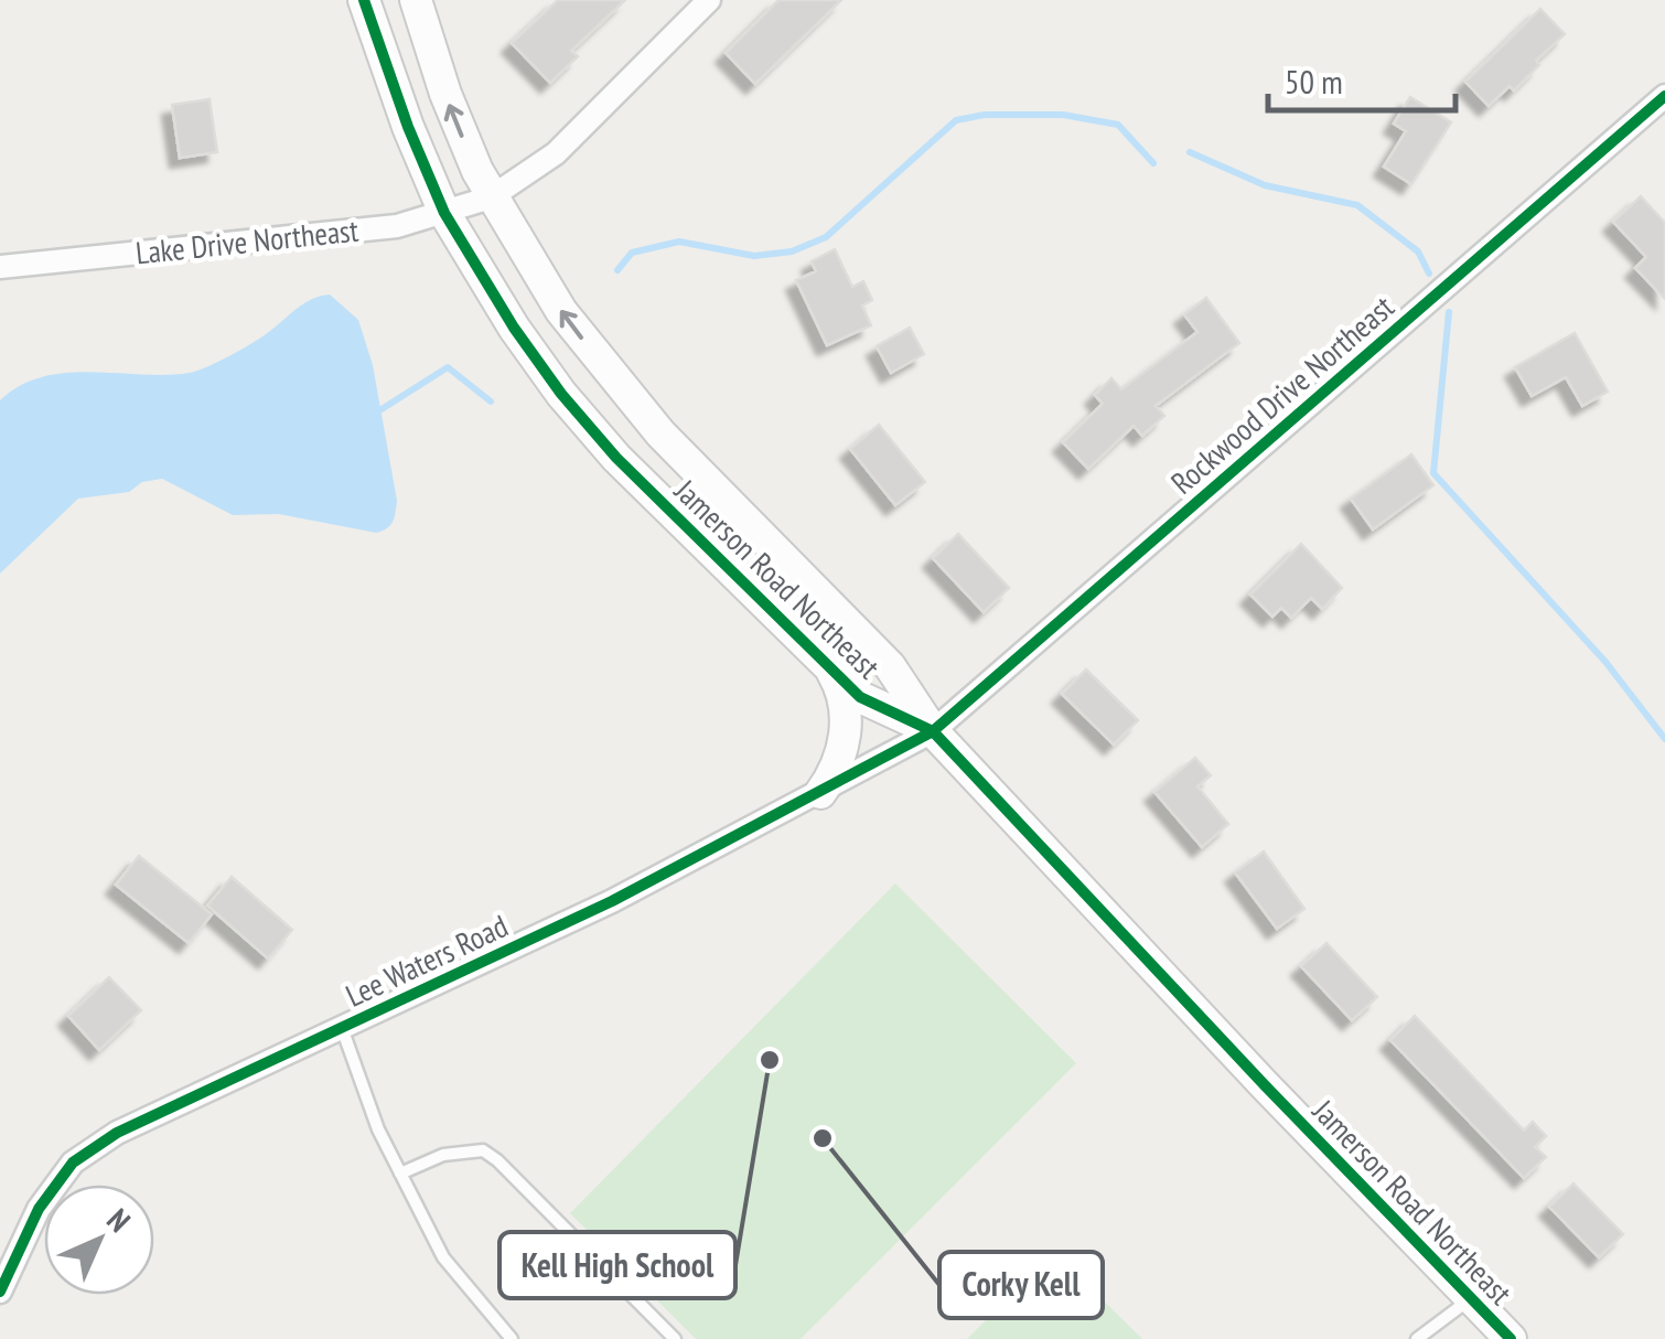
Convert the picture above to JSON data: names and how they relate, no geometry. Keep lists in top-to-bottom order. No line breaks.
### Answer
{"streets":{"street":["Lake Drive Northeast","Rockwood Drive Northeast","Jamerson Road Northeast","Lee Waters Road"]},"crossings":[["Lake Drive Northeast","Jamerson Road Northeast"],["Rockwood Drive Northeast","Jamerson Road Northeast"],["Rockwood Drive Northeast","Lee Waters Road"],["Jamerson Road Northeast","Lee Waters Road"]],"places":["Kell High School","Corky Kell"],"scale_bar":"50 m","north":"top right"}
